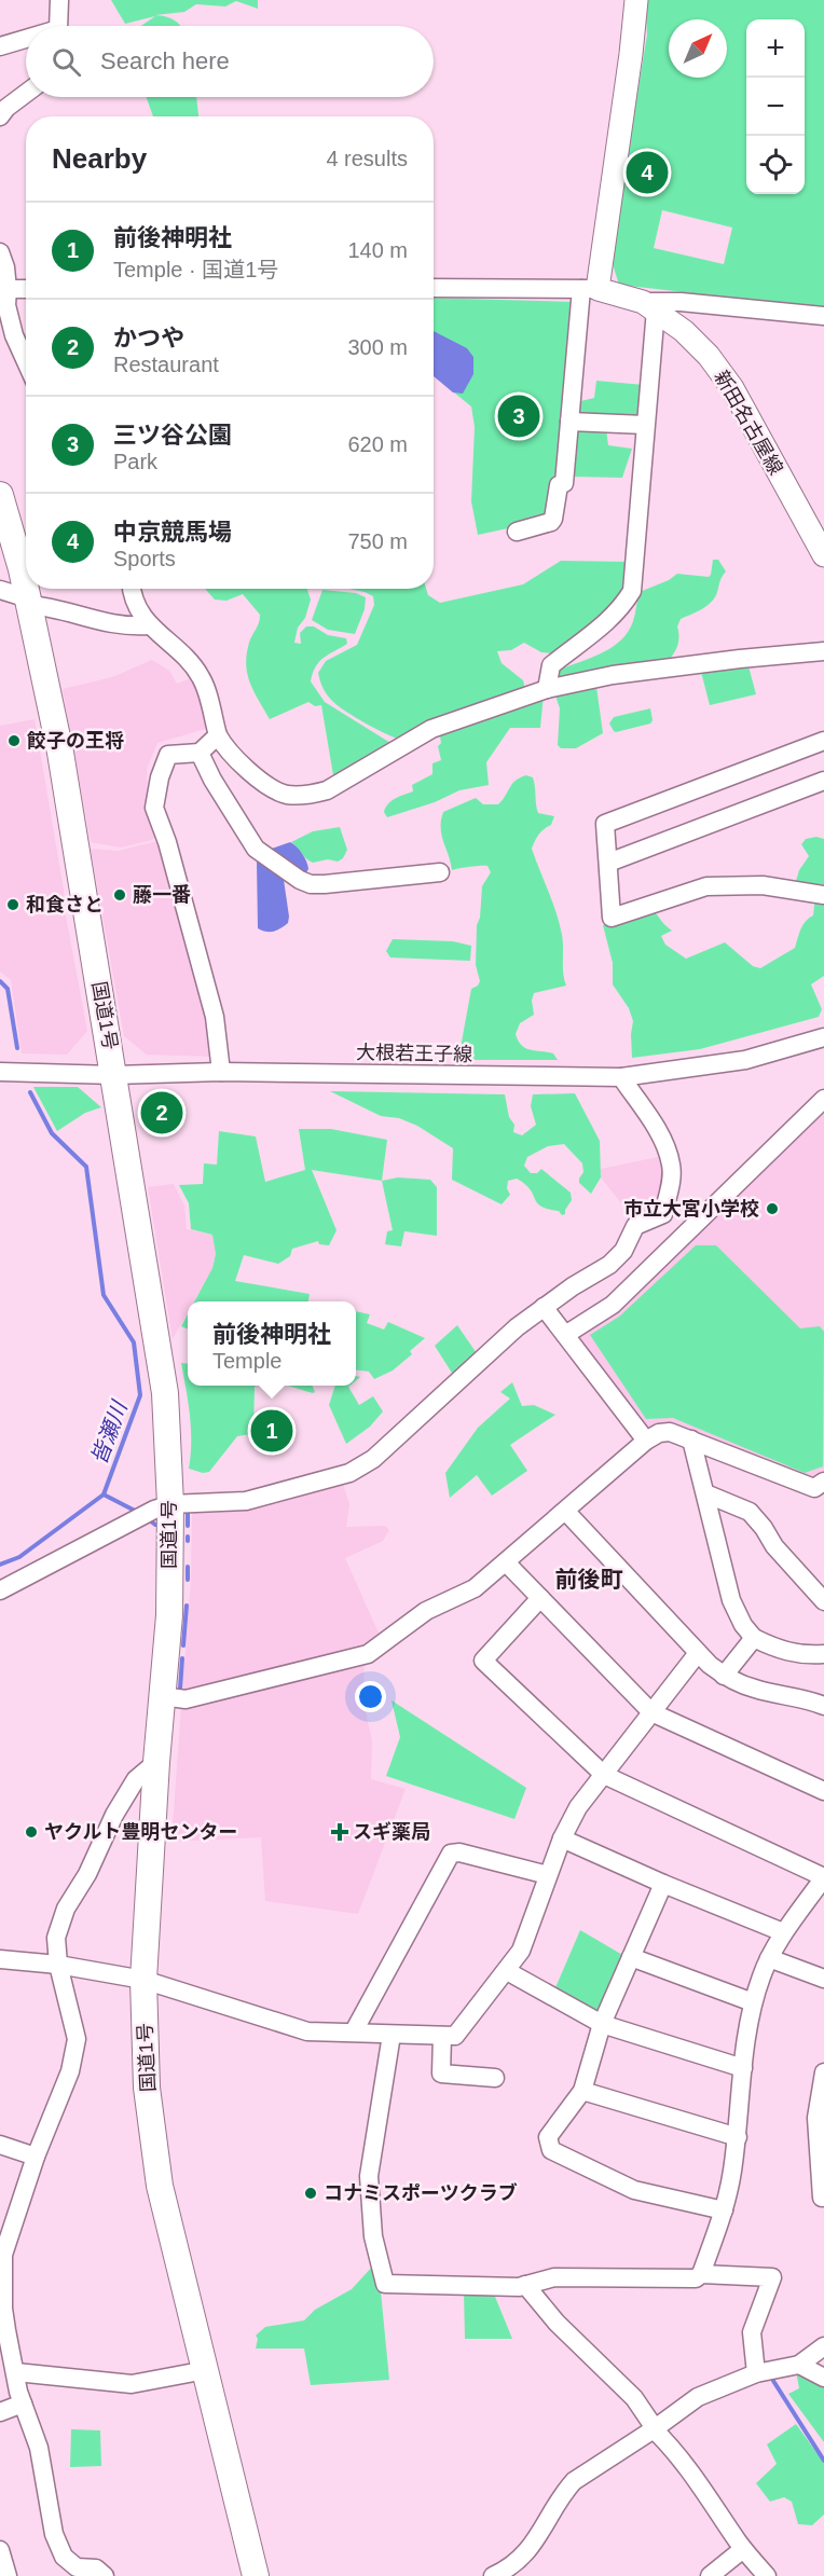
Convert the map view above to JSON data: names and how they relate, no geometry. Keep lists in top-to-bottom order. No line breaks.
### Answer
{"streets":{"highway":["国道1号"],"main road":["新田名古屋線"],"street":["大根若王子線"]},"crossings":[["国道1号","大根若王子線"]],"districts":["前後町"],"water":["皆瀬川"],"places":{"other":["餃子の王将","藤一番","和食さと","市立大宮小学校","ヤクルト豊明センター","コナミスポーツクラブ"],"health":["スギ薬局"]},"north":"top right","page":{"map_buttons":["+","−"],"search":"Search here","heading":["Nearby","4 results"],"pins":["4","3","2","1"],"list":[{"mark":"1","name":"前後神明社","note":"Temple · 国道1号","value":"140 m"},{"mark":"2","name":"かつや","note":"Restaurant","value":"300 m"},{"mark":"3","name":"三ツ谷公園","note":"Park","value":"620 m"},{"mark":"4","name":"中京競馬場","note":"Sports","value":"750 m"}],"popup":["前後神明社","Temple"]}}
